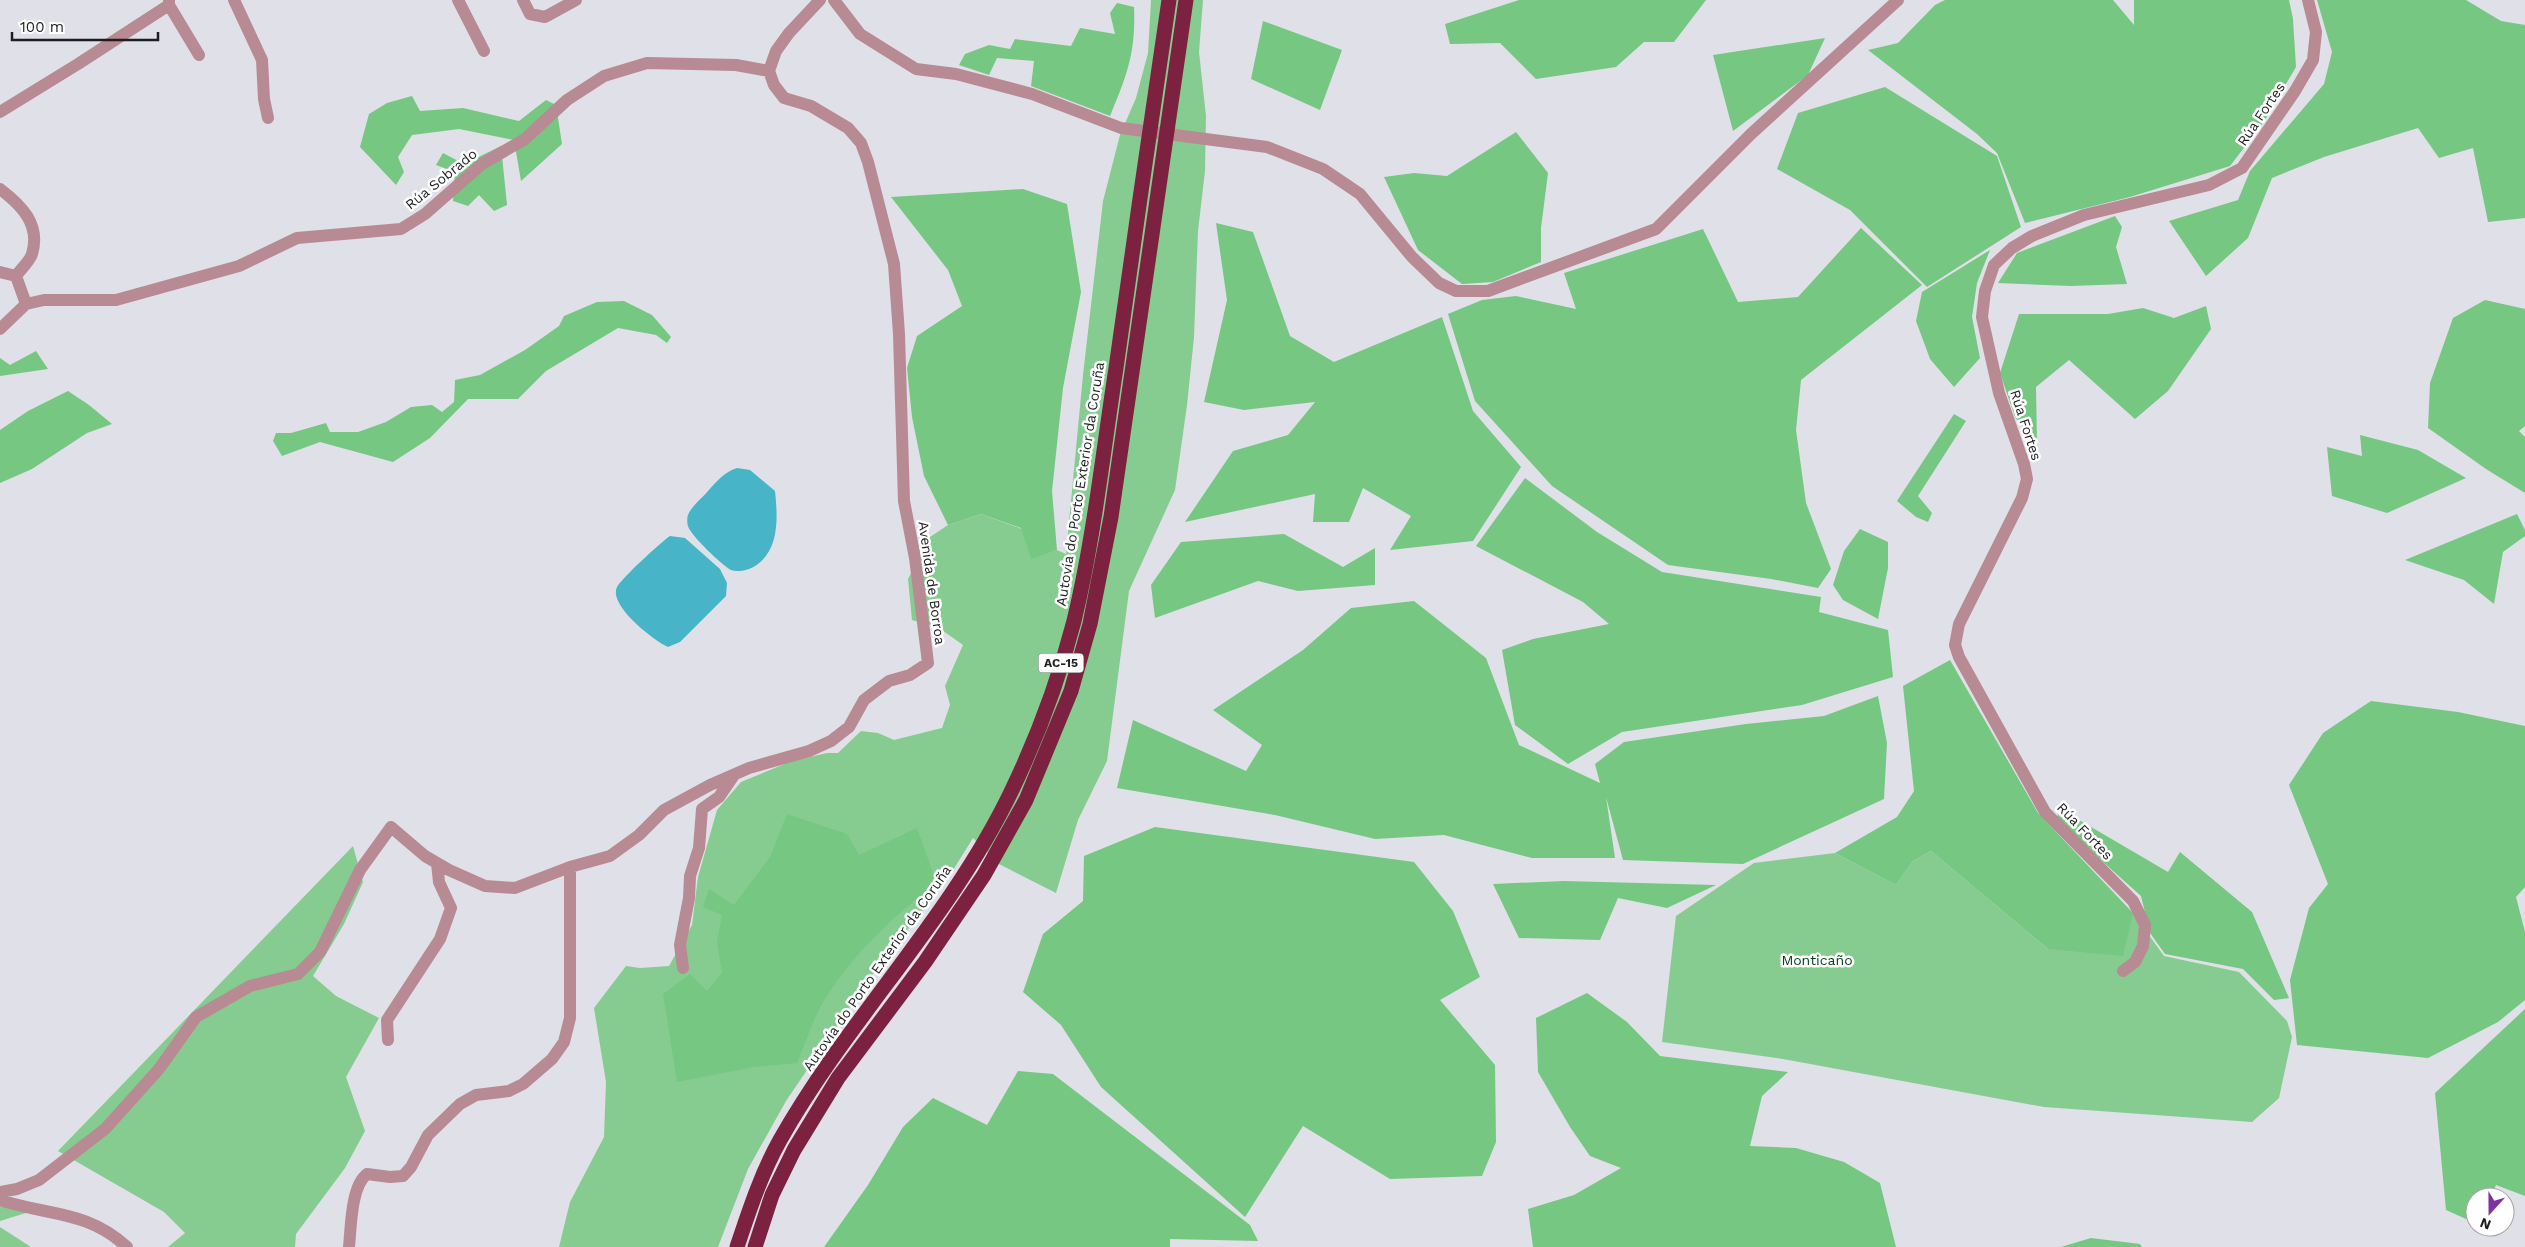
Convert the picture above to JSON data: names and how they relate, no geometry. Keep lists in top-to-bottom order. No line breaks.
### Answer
{"streets":{"highway":["Autovía do Porto Exterior da Coruña","AC-15"],"street":["Rúa Fortes","Rúa Sobrado","Avenida de Borroa"]},"crossings":[["Rúa Sobrado","Avenida de Borroa"]],"parks":["Monticaño"],"scale_bar":"100 m","north":"bottom"}
